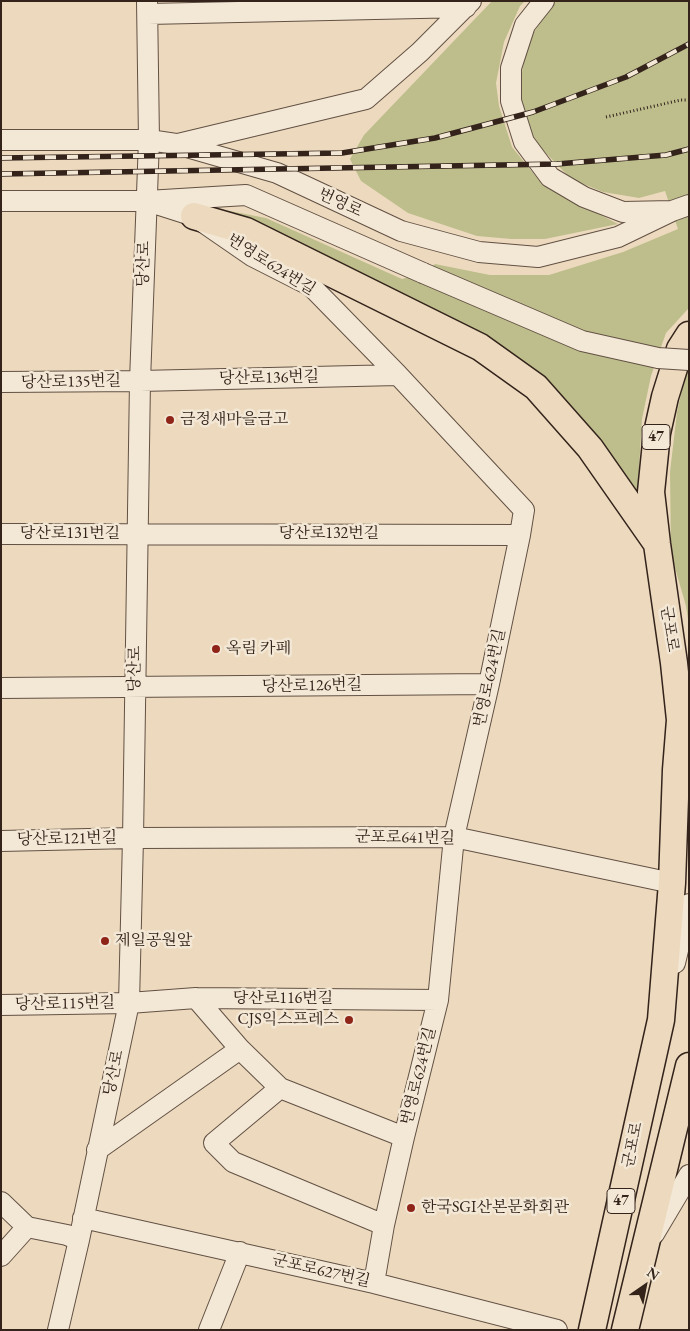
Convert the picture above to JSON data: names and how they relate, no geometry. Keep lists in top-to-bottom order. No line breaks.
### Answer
{"streets":{"main road":["47","군포로"],"street":["번영로","당산로","번영로624번길","당산로136번길","당산로135번길","당산로131번길","당산로132번길","당산로126번길","군포로641번길","당산로121번길","당산로116번길","당산로115번길","군포로627번길"]},"crossings":[["번영로","당산로"],["당산로","번영로624번길"],["당산로","당산로136번길"],["당산로","당산로135번길"],["당산로","당산로131번길"],["당산로","당산로132번길"],["당산로","당산로126번길"],["당산로","군포로641번길"],["당산로","당산로121번길"],["당산로","당산로116번길"],["당산로","당산로115번길"],["당산로","군포로627번길"],["번영로624번길","당산로136번길"],["번영로624번길","당산로132번길"],["번영로624번길","당산로126번길"],["번영로624번길","군포로641번길"],["번영로624번길","당산로116번길"],["번영로624번길","군포로627번길"],["당산로136번길","당산로135번길"],["당산로131번길","당산로132번길"],["군포로","군포로641번길"],["군포로641번길","당산로121번길"],["당산로116번길","당산로115번길"]],"places":["금정새마을금고","옥림 카페","제일공원앞","CJS익스프레스","한국SGI산본문화회관"],"north":"top right"}
